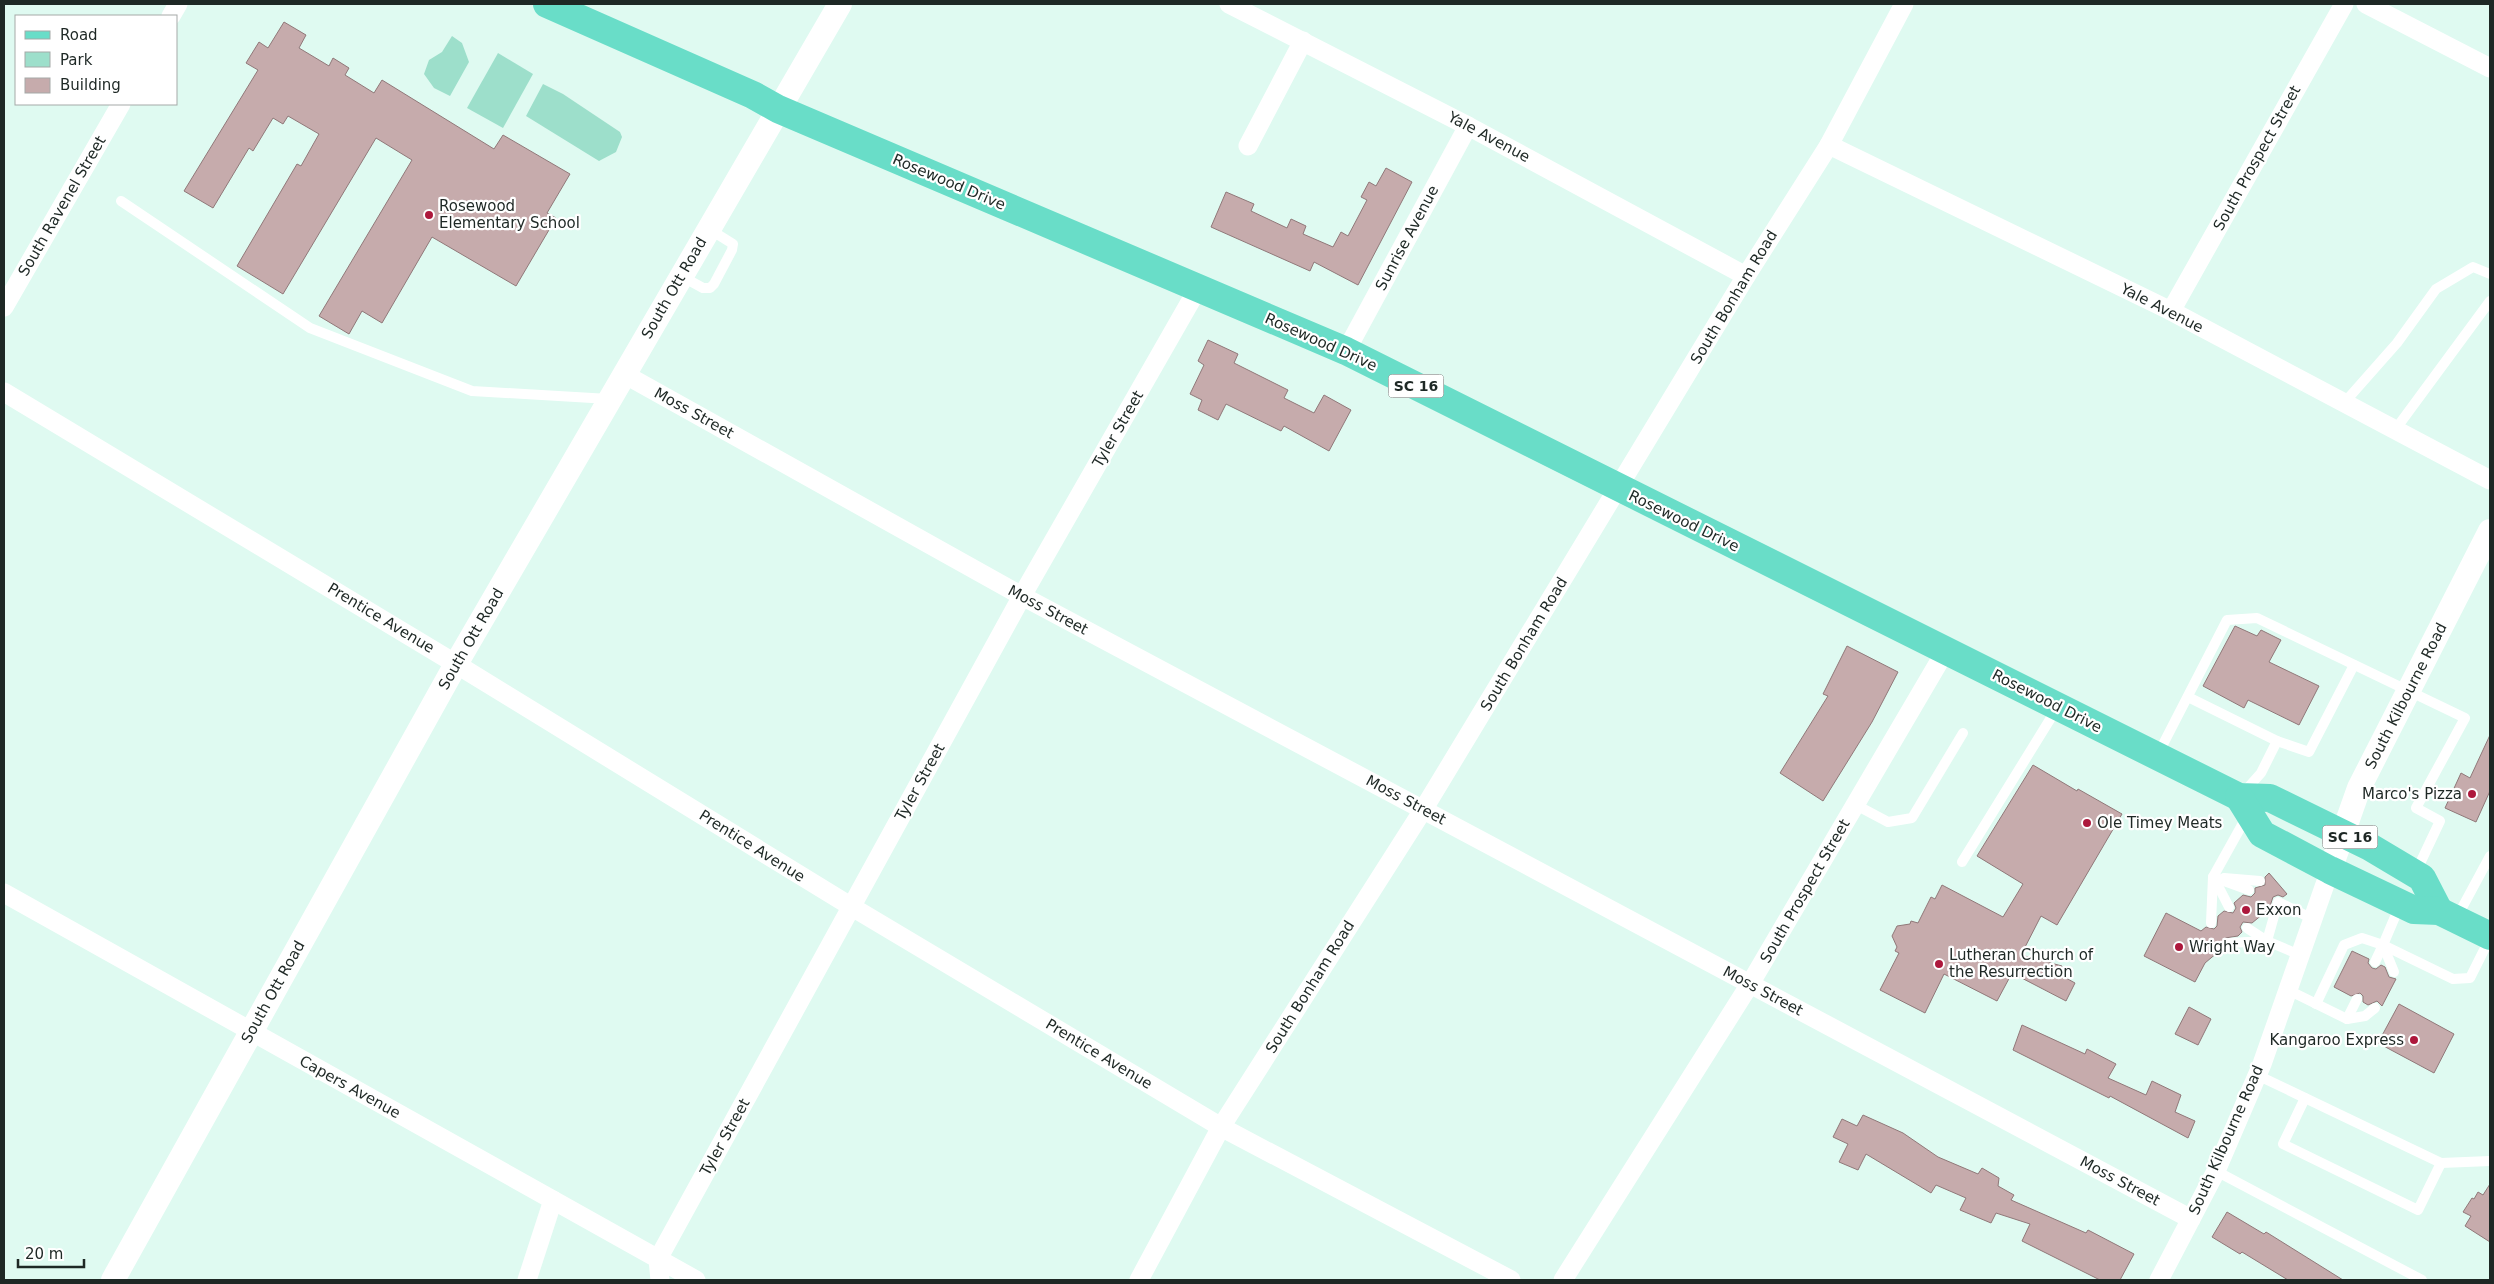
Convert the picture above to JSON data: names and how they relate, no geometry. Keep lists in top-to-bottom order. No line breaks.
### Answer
{"streets":{"main road":["Rosewood Drive","SC 16"],"street":["Yale Avenue","South Prospect Street","South Ravenel Street","Sunrise Avenue","South Ott Road","South Bonham Road","Moss Street","Tyler Street","Prentice Avenue","South Kilbourne Road","Capers Avenue"]},"crossings":[["Yale Avenue","South Prospect Street"],["Yale Avenue","Sunrise Avenue"],["Yale Avenue","South Bonham Road"],["South Prospect Street","Rosewood Drive"],["South Prospect Street","Moss Street"],["Rosewood Drive","Sunrise Avenue"],["Rosewood Drive","South Ott Road"],["Rosewood Drive","South Bonham Road"],["Rosewood Drive","SC 16"],["Rosewood Drive","Tyler Street"],["Rosewood Drive","South Kilbourne Road"],["South Ott Road","Moss Street"],["South Ott Road","Prentice Avenue"],["South Ott Road","Capers Avenue"],["South Bonham Road","Moss Street"],["South Bonham Road","Prentice Avenue"],["SC 16","South Kilbourne Road"],["Moss Street","Tyler Street"],["Moss Street","South Kilbourne Road"],["Tyler Street","Prentice Avenue"],["Tyler Street","Capers Avenue"]],"places":["Rosewood Elementary School","Marco's Pizza","Ole Timey Meats","Exxon","Wright Way","Lutheran Church of the Resurrection","Kangaroo Express"],"legend":["Road","Park","Building"],"scale_bar":"20 m"}
